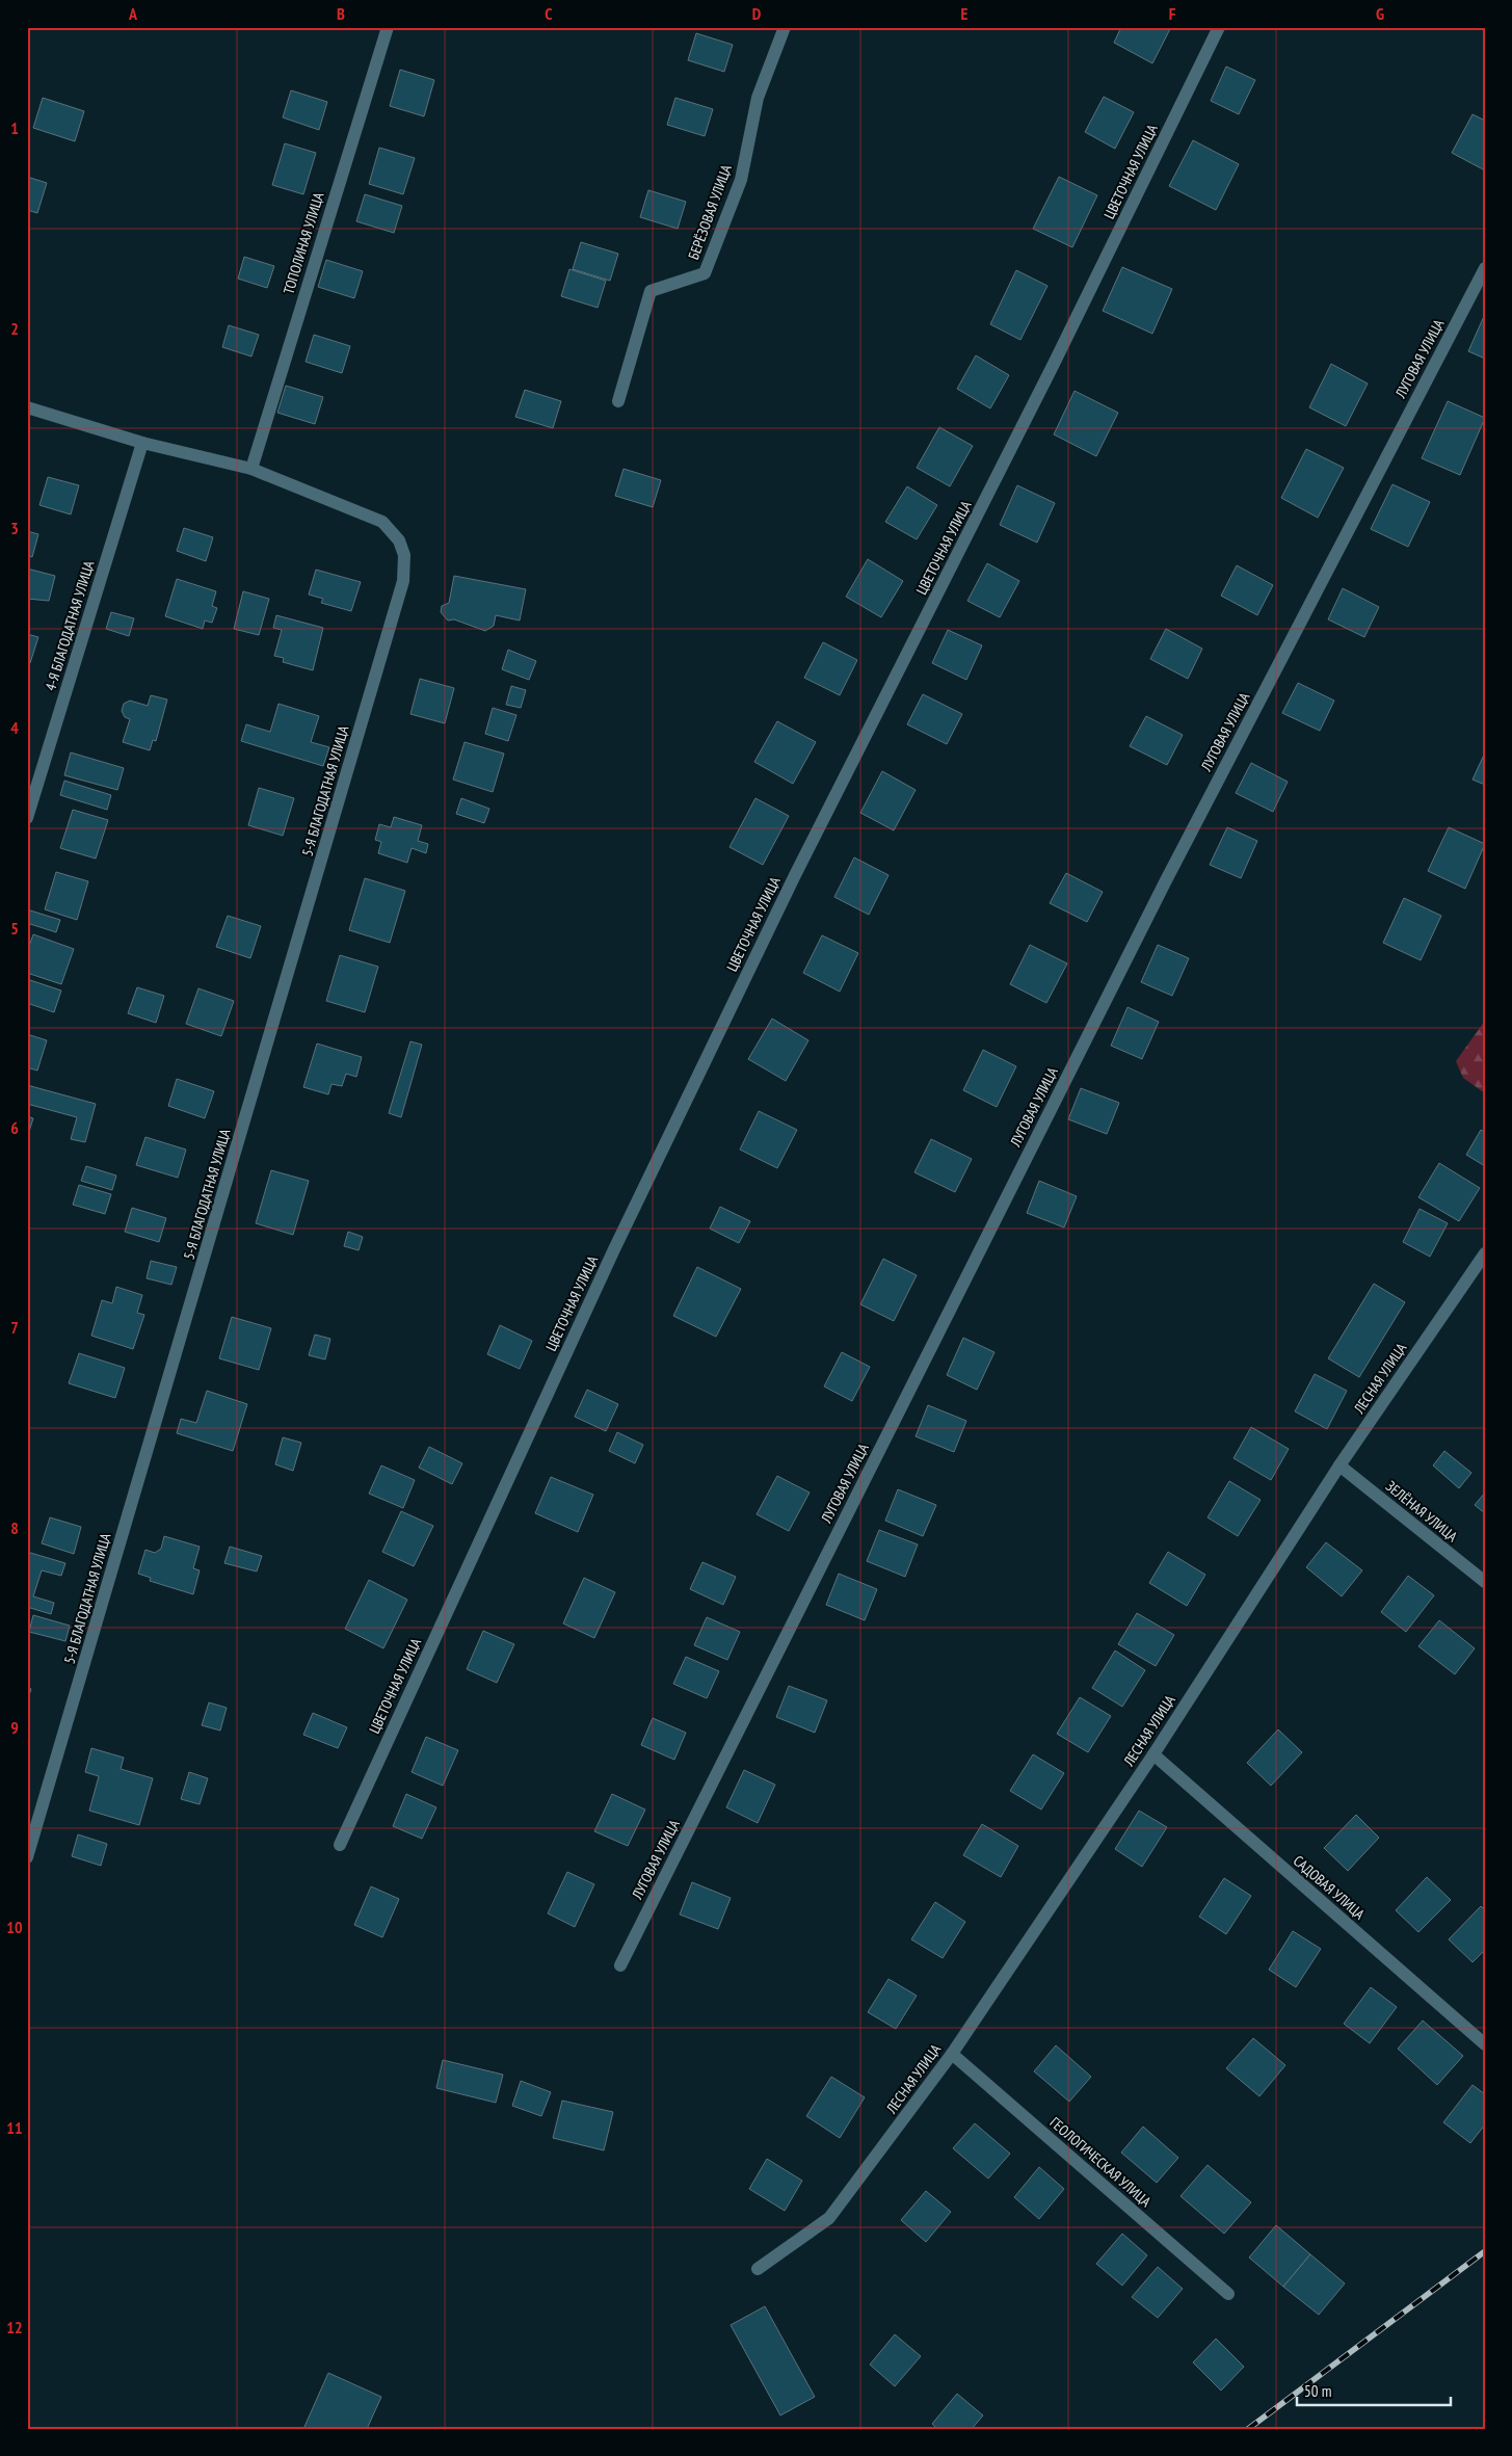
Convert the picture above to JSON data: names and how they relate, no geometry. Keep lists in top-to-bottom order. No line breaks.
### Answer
{"streets":{"street":["ЦВЕТОЧНАЯ УЛИЦА","БЕРЁЗОВАЯ УЛИЦА","ТОПОЛИНАЯ УЛИЦА","ЛУГОВАЯ УЛИЦА","4-Я БЛАГОДАТНАЯ УЛИЦА","5-Я БЛАГОДАТНАЯ УЛИЦА","ЛЕСНАЯ УЛИЦА","ЗЕЛЁНАЯ УЛИЦА","САДОВАЯ УЛИЦА","ГЕОЛОГИЧЕСКАЯ УЛИЦА"]},"crossings":[["ТОПОЛИНАЯ УЛИЦА","5-Я БЛАГОДАТНАЯ УЛИЦА"],["ЛЕСНАЯ УЛИЦА","ЗЕЛЁНАЯ УЛИЦА"],["ЛЕСНАЯ УЛИЦА","САДОВАЯ УЛИЦА"],["ЛЕСНАЯ УЛИЦА","ГЕОЛОГИЧЕСКАЯ УЛИЦА"]],"scale_bar":"50 m","grid":{"columns":["A","B","C","D","E","F","G"],"rows":["1","2","3","4","5","6","7","8","9","10","11","12"]}}
